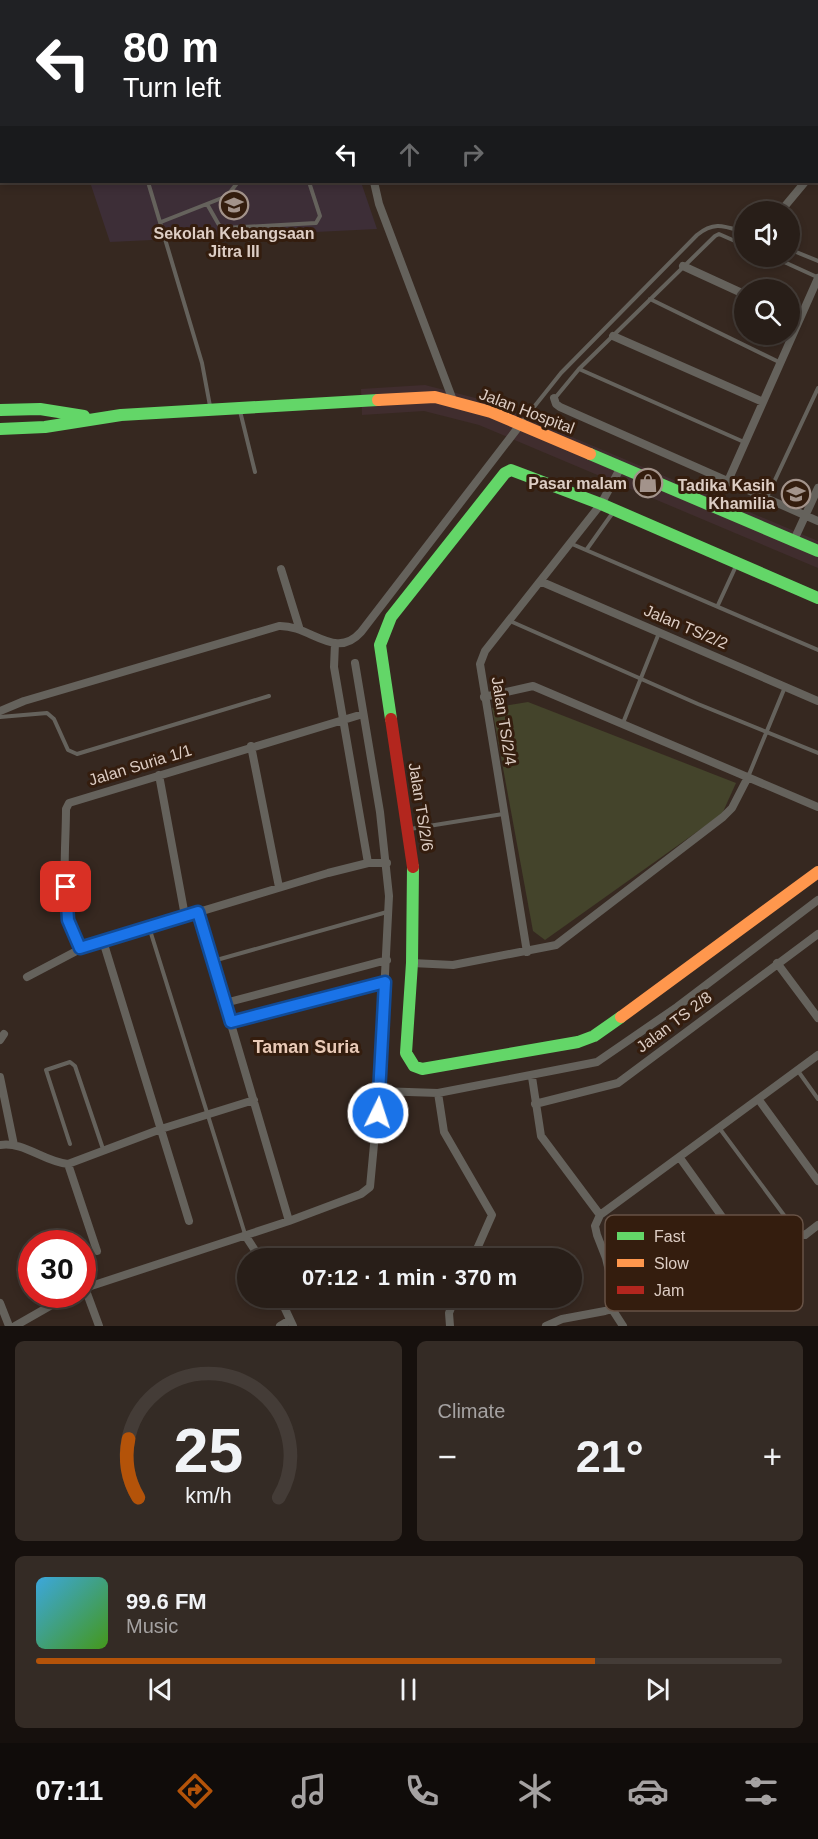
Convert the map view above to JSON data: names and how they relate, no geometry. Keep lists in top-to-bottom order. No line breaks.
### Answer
{"streets":{"street":["Jalan Hospital","Jalan TS/2/2","Jalan TS/2/4","Jalan Suria 1/1","Jalan TS/2/6","Jalan TS 2/8"]},"crossings":[["Jalan Hospital","Jalan TS/2/4"],["Jalan TS/2/2","Jalan TS/2/4"],["Jalan TS/2/4","Jalan TS/2/6"]],"districts":["Taman Suria"],"places":{"school or university":["Sekolah Kebangsaan Jitra III","Tadika Kasih Khamilia"],"shop":["Pasar malam"]},"legend":["Fast","Slow","Jam"],"page":{"turn":["80 m","Turn left"],"limit":"30","trip":"07:12 · 1 min · 370 m","tile":"Climate","heat":["−","21°","+"],"song":["99.6 FM","Music"],"tabs":"07:11","gauge":["25","km/h"]}}
